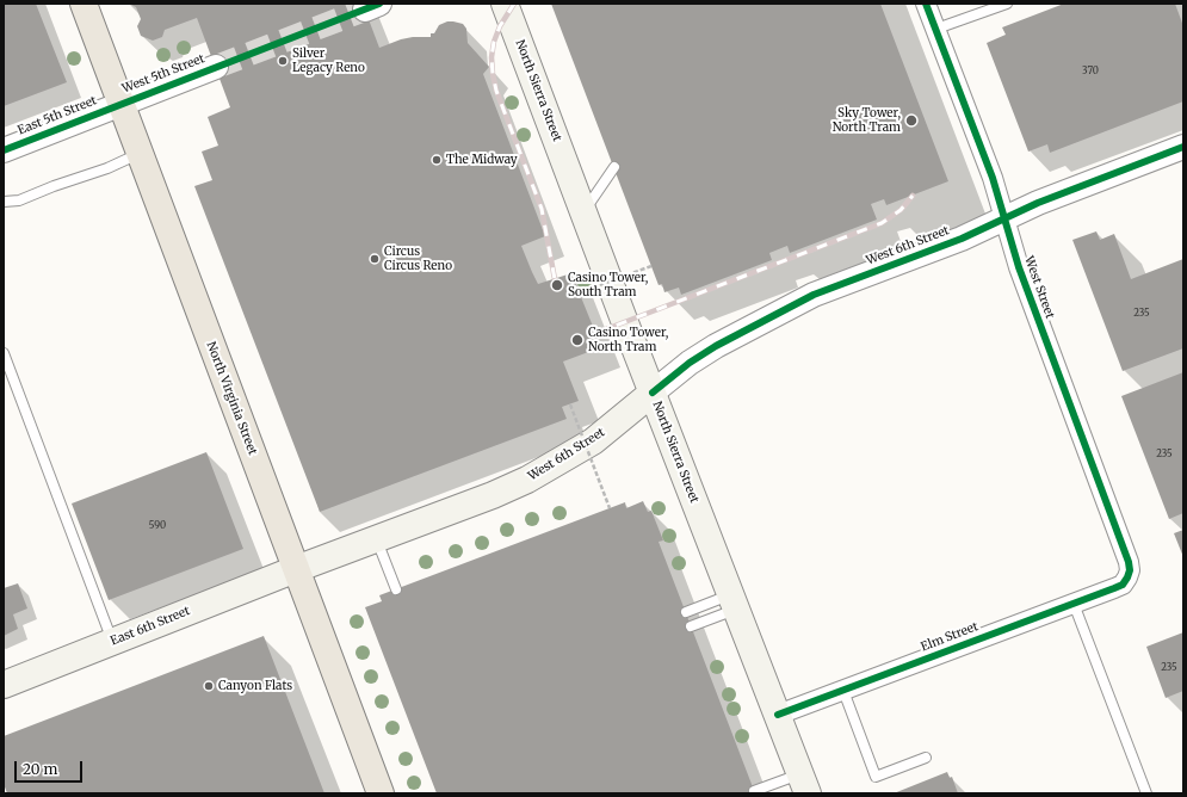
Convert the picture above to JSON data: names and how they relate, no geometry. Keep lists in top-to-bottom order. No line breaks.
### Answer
{"streets":{"main road":["North Sierra Street","West 6th Street","North Virginia Street","East 6th Street"],"street":["West 5th Street","East 5th Street","West Street","Elm Street"]},"crossings":[["West 5th Street","East 5th Street"],["West 5th Street","North Virginia Street"],["North Sierra Street","West 6th Street"],["North Sierra Street","Elm Street"],["East 5th Street","North Virginia Street"],["West 6th Street","West Street"],["West 6th Street","North Virginia Street"],["West 6th Street","East 6th Street"],["West Street","Elm Street"],["North Virginia Street","East 6th Street"]],"places":["Silver Legacy Reno","Sky Tower, North Tram","The Midway","Circus Circus Reno","Casino Tower, South Tram","Casino Tower, North Tram","Canyon Flats"],"house_numbers":["370","235","235","590","235"],"scale_bar":"20 m"}
